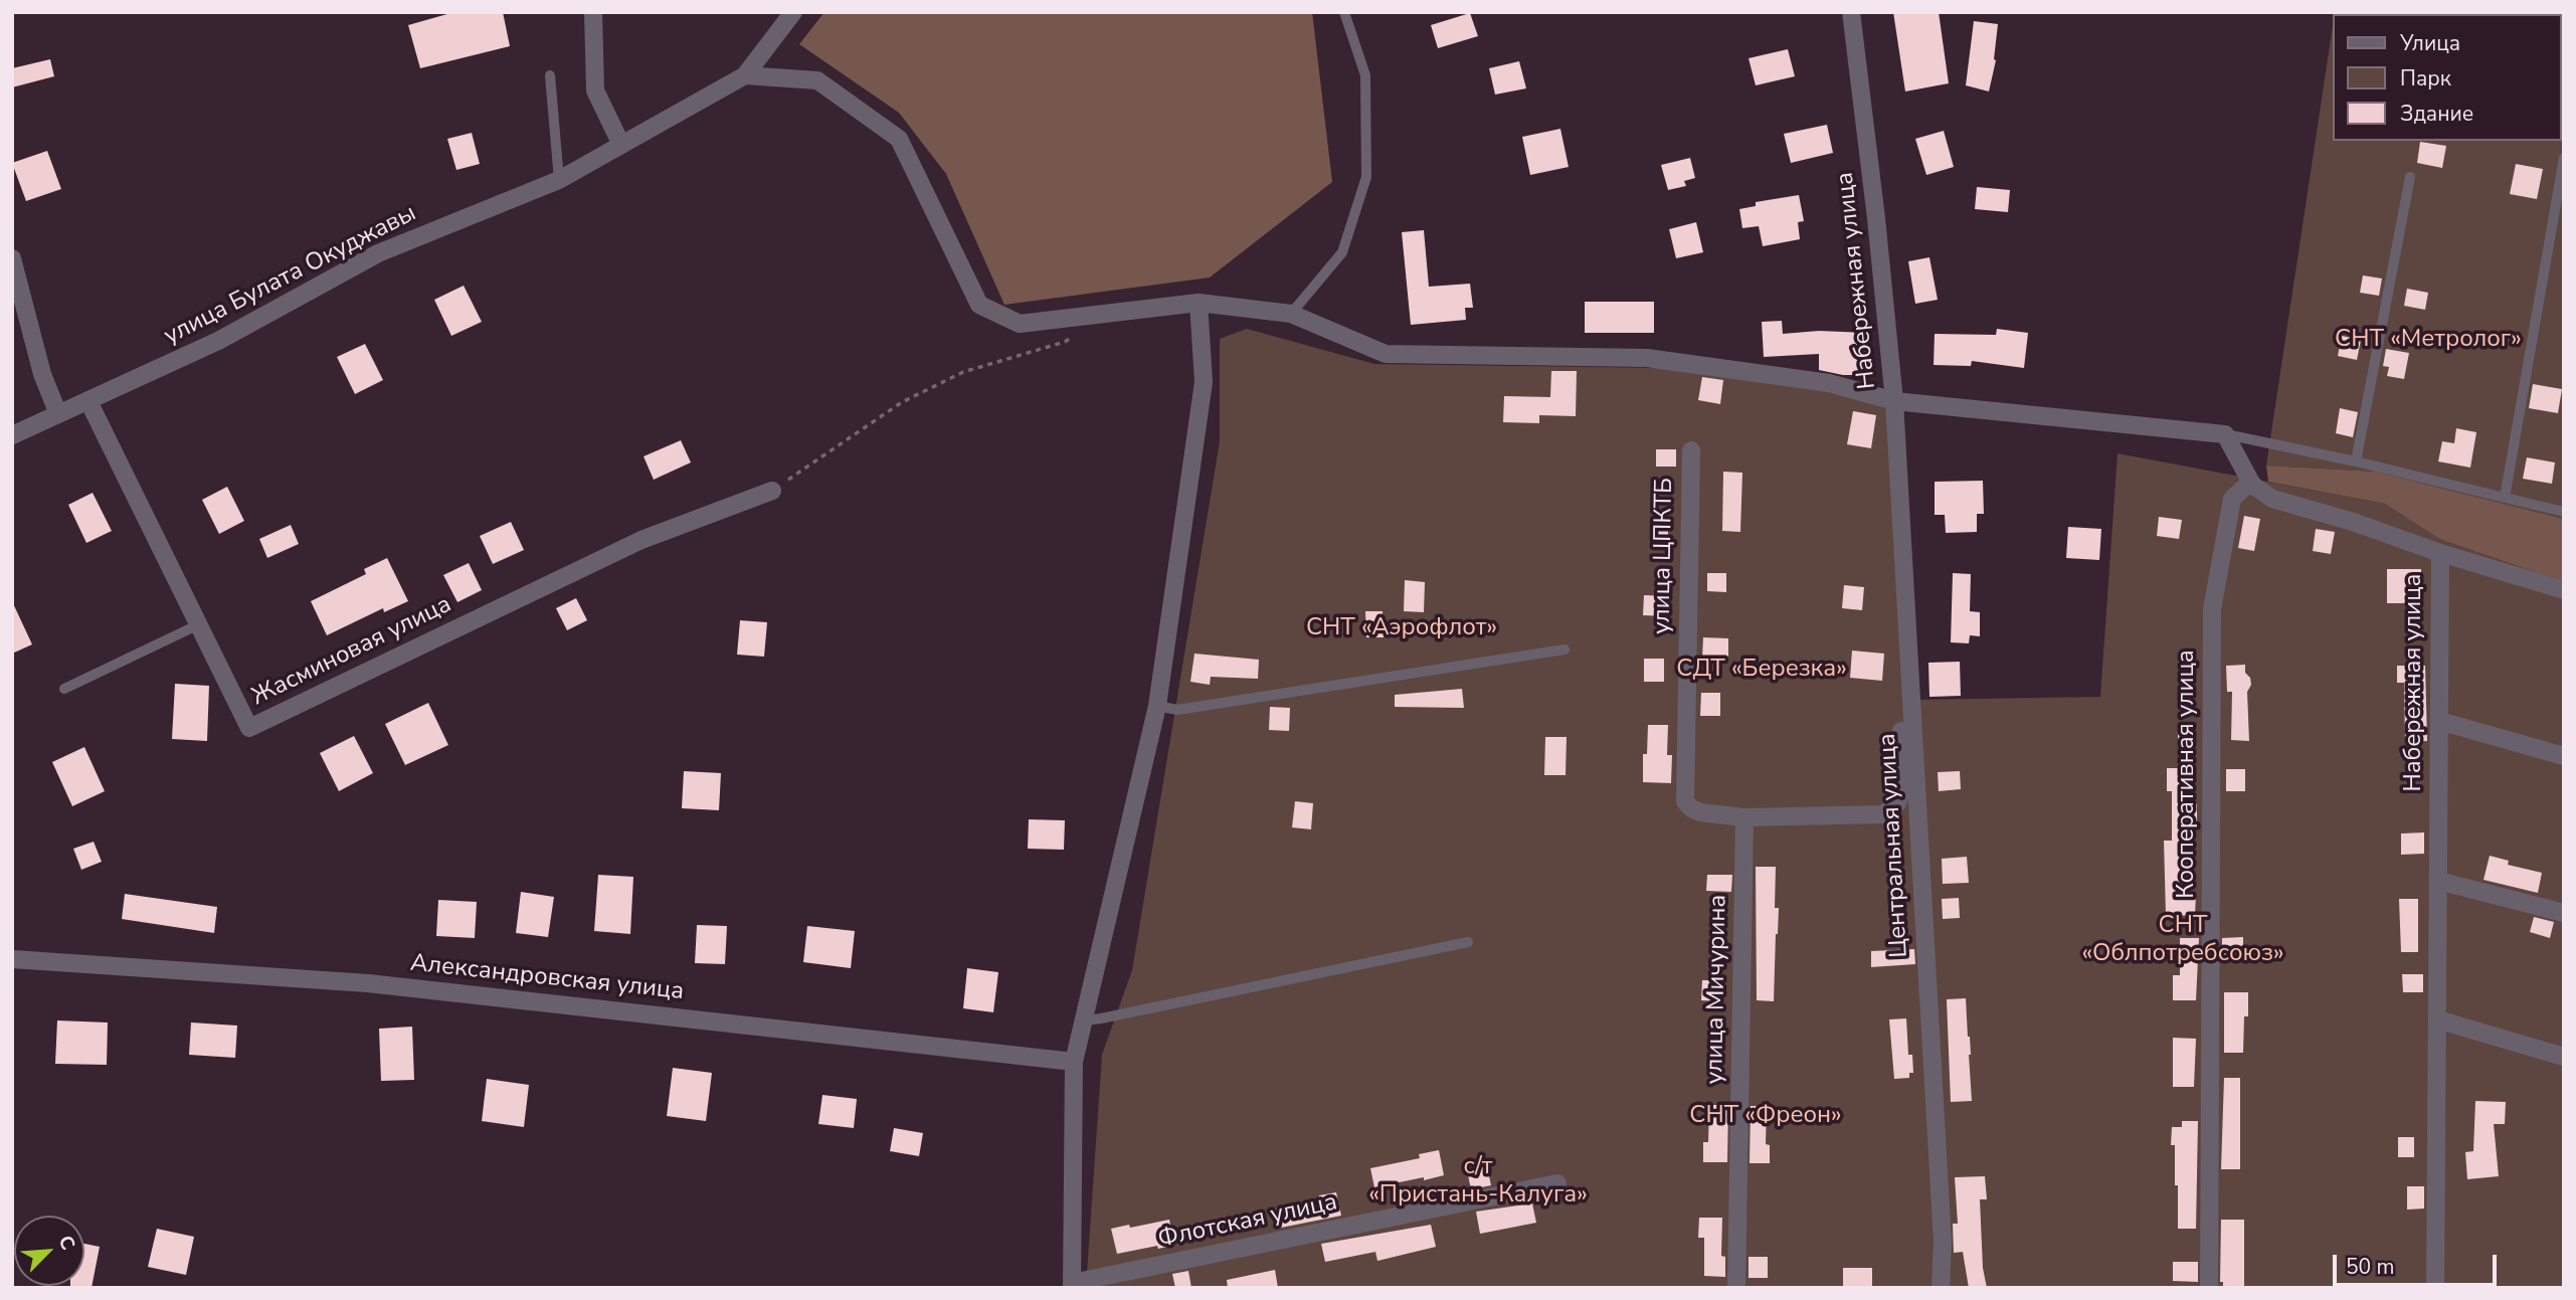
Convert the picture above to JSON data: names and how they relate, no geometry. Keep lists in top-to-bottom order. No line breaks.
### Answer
{"streets":{"street":["улица Булата Окуджавы","Набережная улица","улица ЦПКТБ","Жасминовая улица","Кооперативная улица","Центральная улица","Александровская улица","улица Мичурина","Флотская улица"]},"crossings":[["улица Булата Окуджавы","Жасминовая улица"],["Набережная улица","Кооперативная улица"],["Набережная улица","Центральная улица"],["улица ЦПКТБ","Центральная улица"],["улица ЦПКТБ","улица Мичурина"]],"parks":["СНТ «Метролог»","СНТ «Аэрофлот»","СДТ «Березка»","СНТ «Облпотребсоюз»","СНТ «Фреон»","с/т «Пристань-Калуга»"],"legend":["Улица","Парк","Здание"],"scale_bar":"50 m","north":"top right"}
